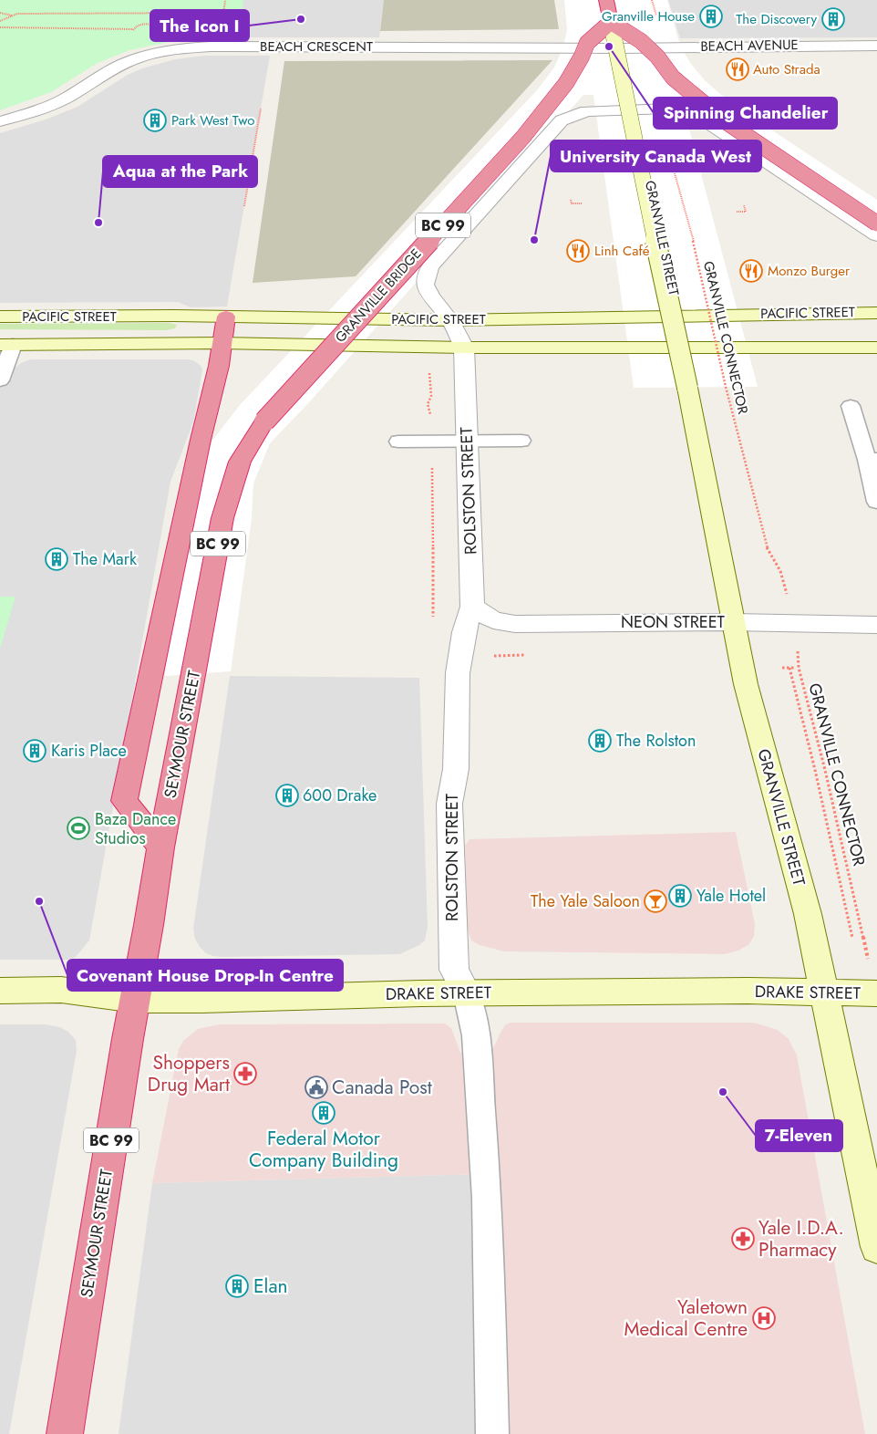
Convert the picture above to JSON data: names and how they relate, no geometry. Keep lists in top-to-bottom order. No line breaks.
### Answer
{"streets":{"highway":["BC 99","GRANVILLE BRIDGE","SEYMOUR STREET"],"main road":["GRANVILLE STREET","PACIFIC STREET","DRAKE STREET"],"street":["BEACH AVENUE","BEACH CRESCENT","ROLSTON STREET","NEON STREET"],"path":["GRANVILLE CONNECTOR"]},"crossings":[["BEACH AVENUE","BEACH CRESCENT"],["BEACH AVENUE","GRANVILLE STREET"],["BEACH CRESCENT","GRANVILLE STREET"],["GRANVILLE STREET","GRANVILLE BRIDGE"],["GRANVILLE STREET","PACIFIC STREET"],["GRANVILLE STREET","ROLSTON STREET"],["GRANVILLE STREET","NEON STREET"],["GRANVILLE STREET","DRAKE STREET"],["GRANVILLE BRIDGE","SEYMOUR STREET"],["PACIFIC STREET","ROLSTON STREET"],["ROLSTON STREET","NEON STREET"],["ROLSTON STREET","DRAKE STREET"],["SEYMOUR STREET","DRAKE STREET"]],"places":{"building":["Granville House","The Discovery","Park West Two","The Mark","The Rolston","Karis Place","600 Drake","Yale Hotel","Federal Motor Company Building","Elan"],"other":["The Icon I","Spinning Chandelier","Aqua at the Park","University Canada West","Covenant House Drop-In Centre","7-Eleven"],"restaurant":["Auto Strada","Linh Café","Monzo Burger"],"sports":["Baza Dance Studios"],"bar":["The Yale Saloon"],"pharmacy":["Shoppers Drug Mart","Yale I.D.A. Pharmacy"],"public building":["Canada Post"],"hospital":["Yaletown Medical Centre"]}}
